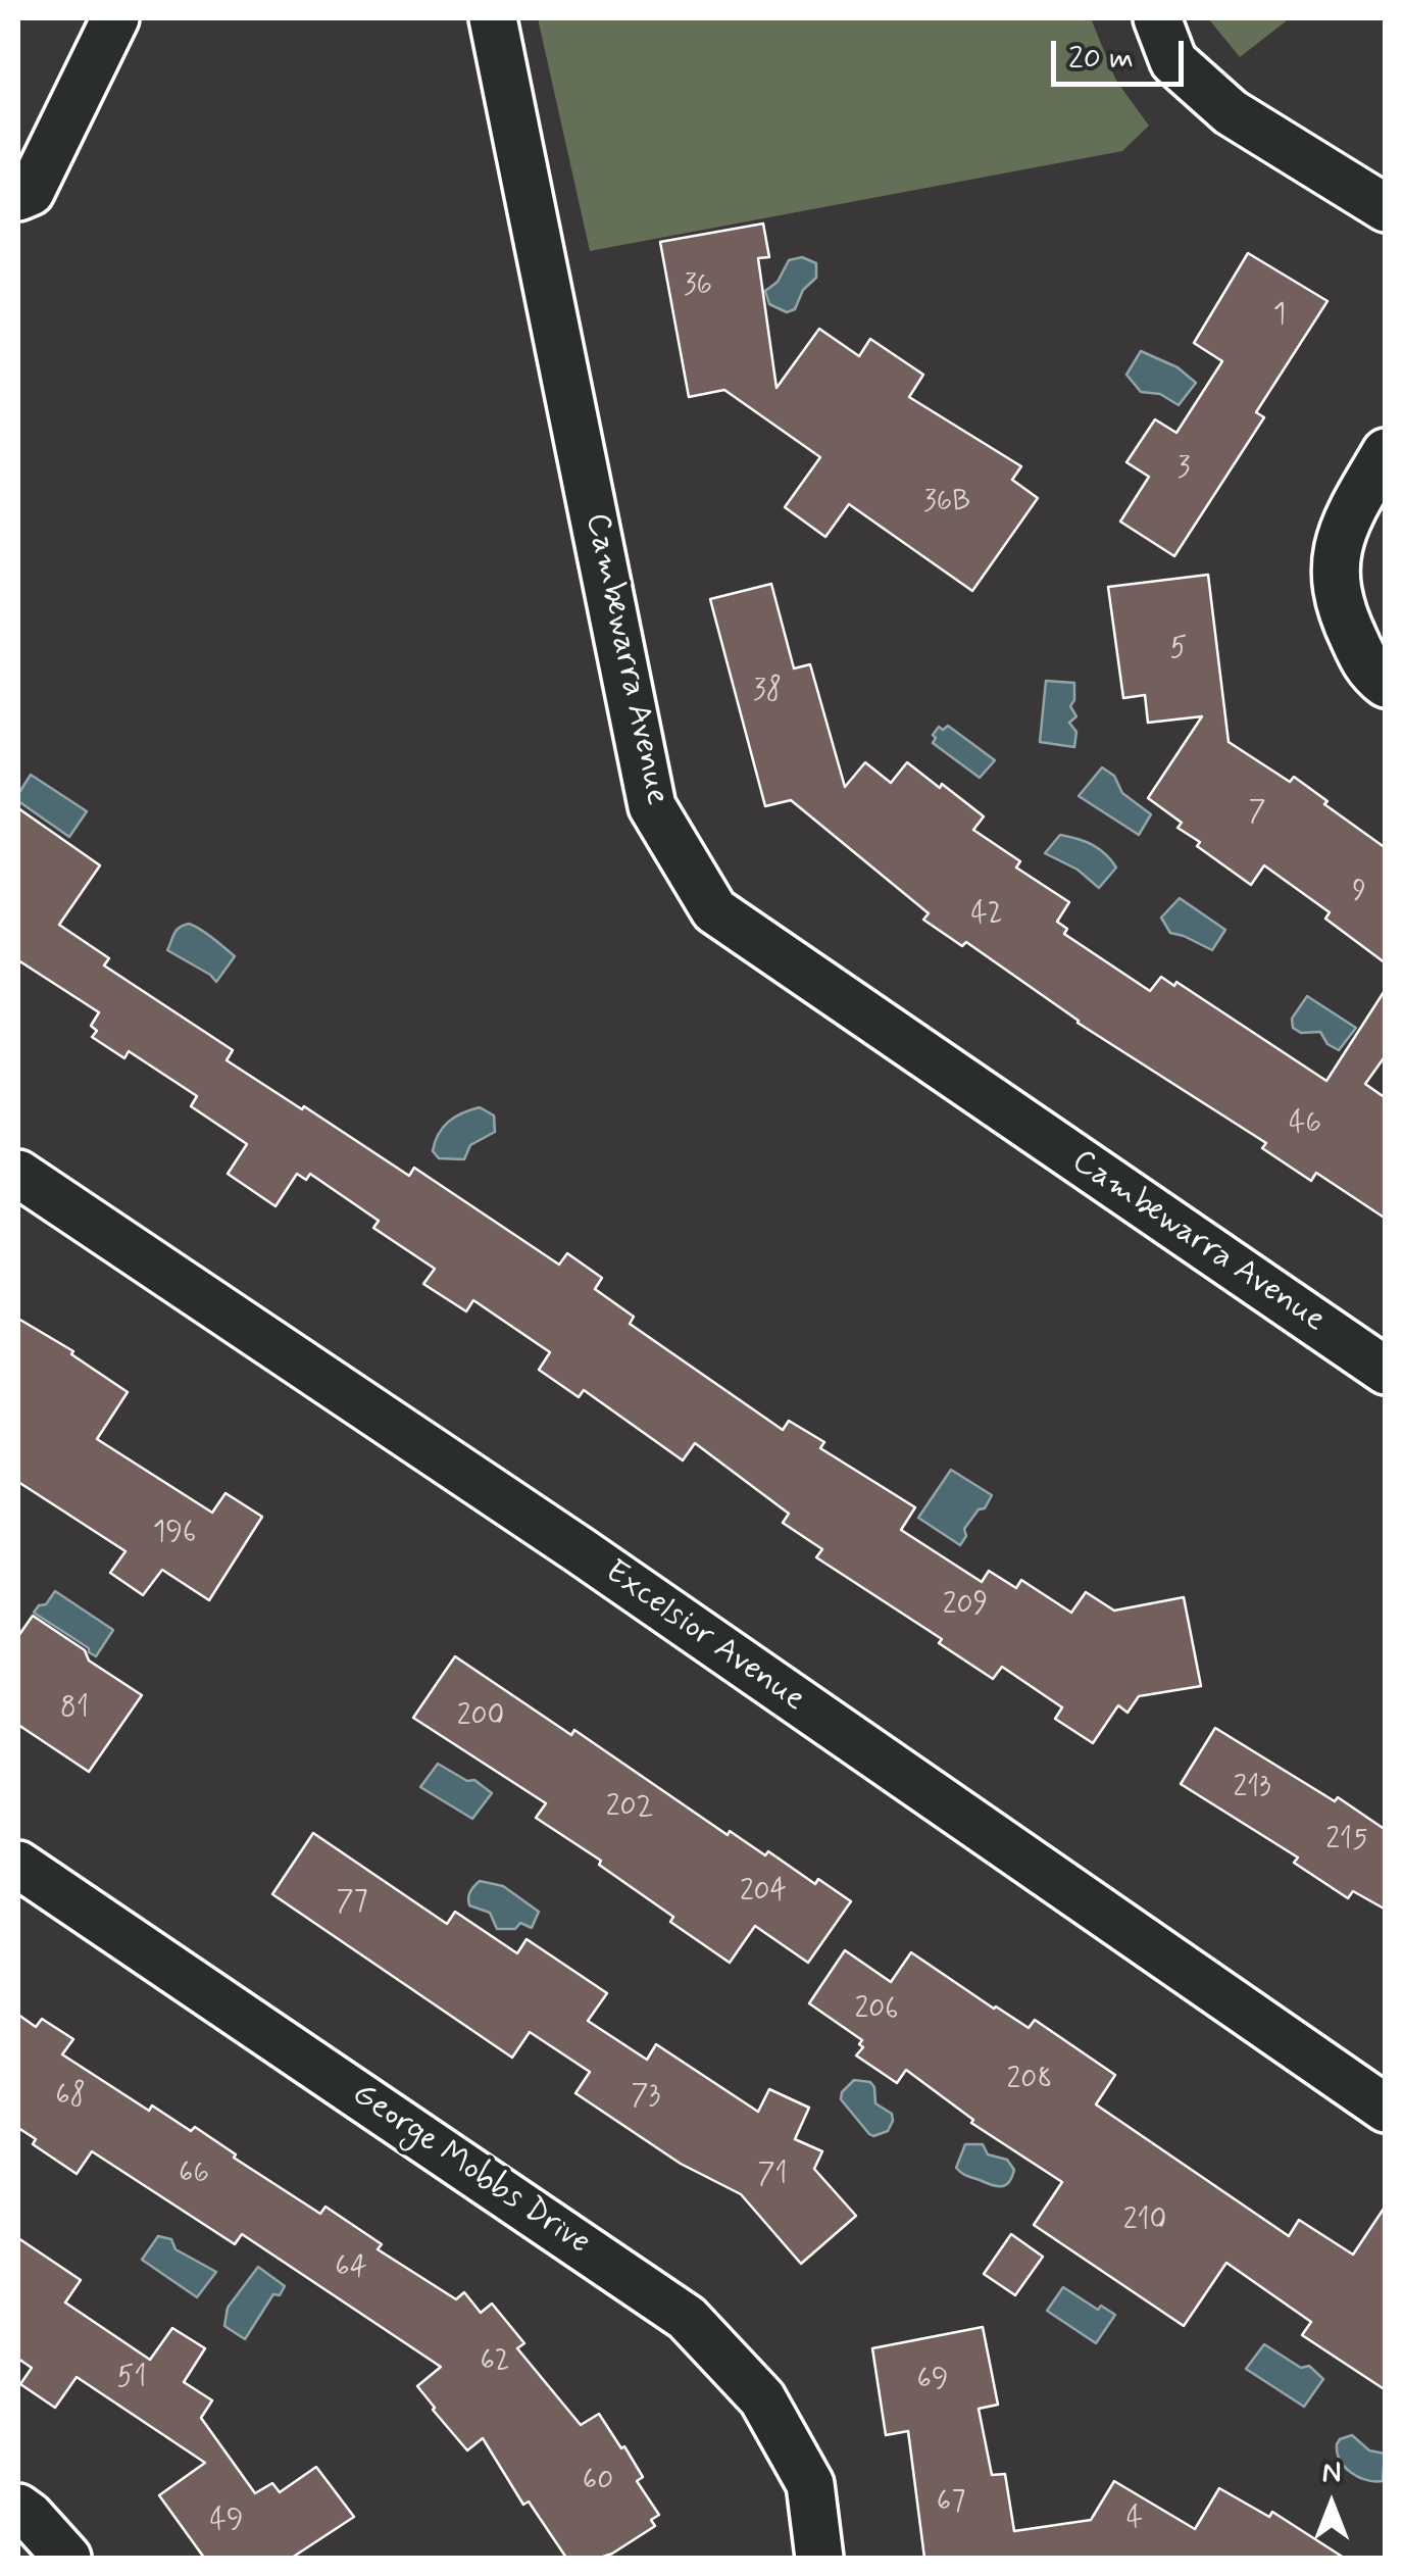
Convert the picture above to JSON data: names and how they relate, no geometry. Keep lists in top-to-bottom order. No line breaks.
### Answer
{"streets":{"street":["Cambewarra Avenue","Excelsior Avenue","George Mobbs Drive"]},"house_numbers":["36","1","3","36B","5","38","7","9","42","46","196","209","81","200","213","202","215","204","77","206","208","68","73","66","71","210","64","62","51","69","60","67","4","49"],"scale_bar":"20 m","north":"top"}
